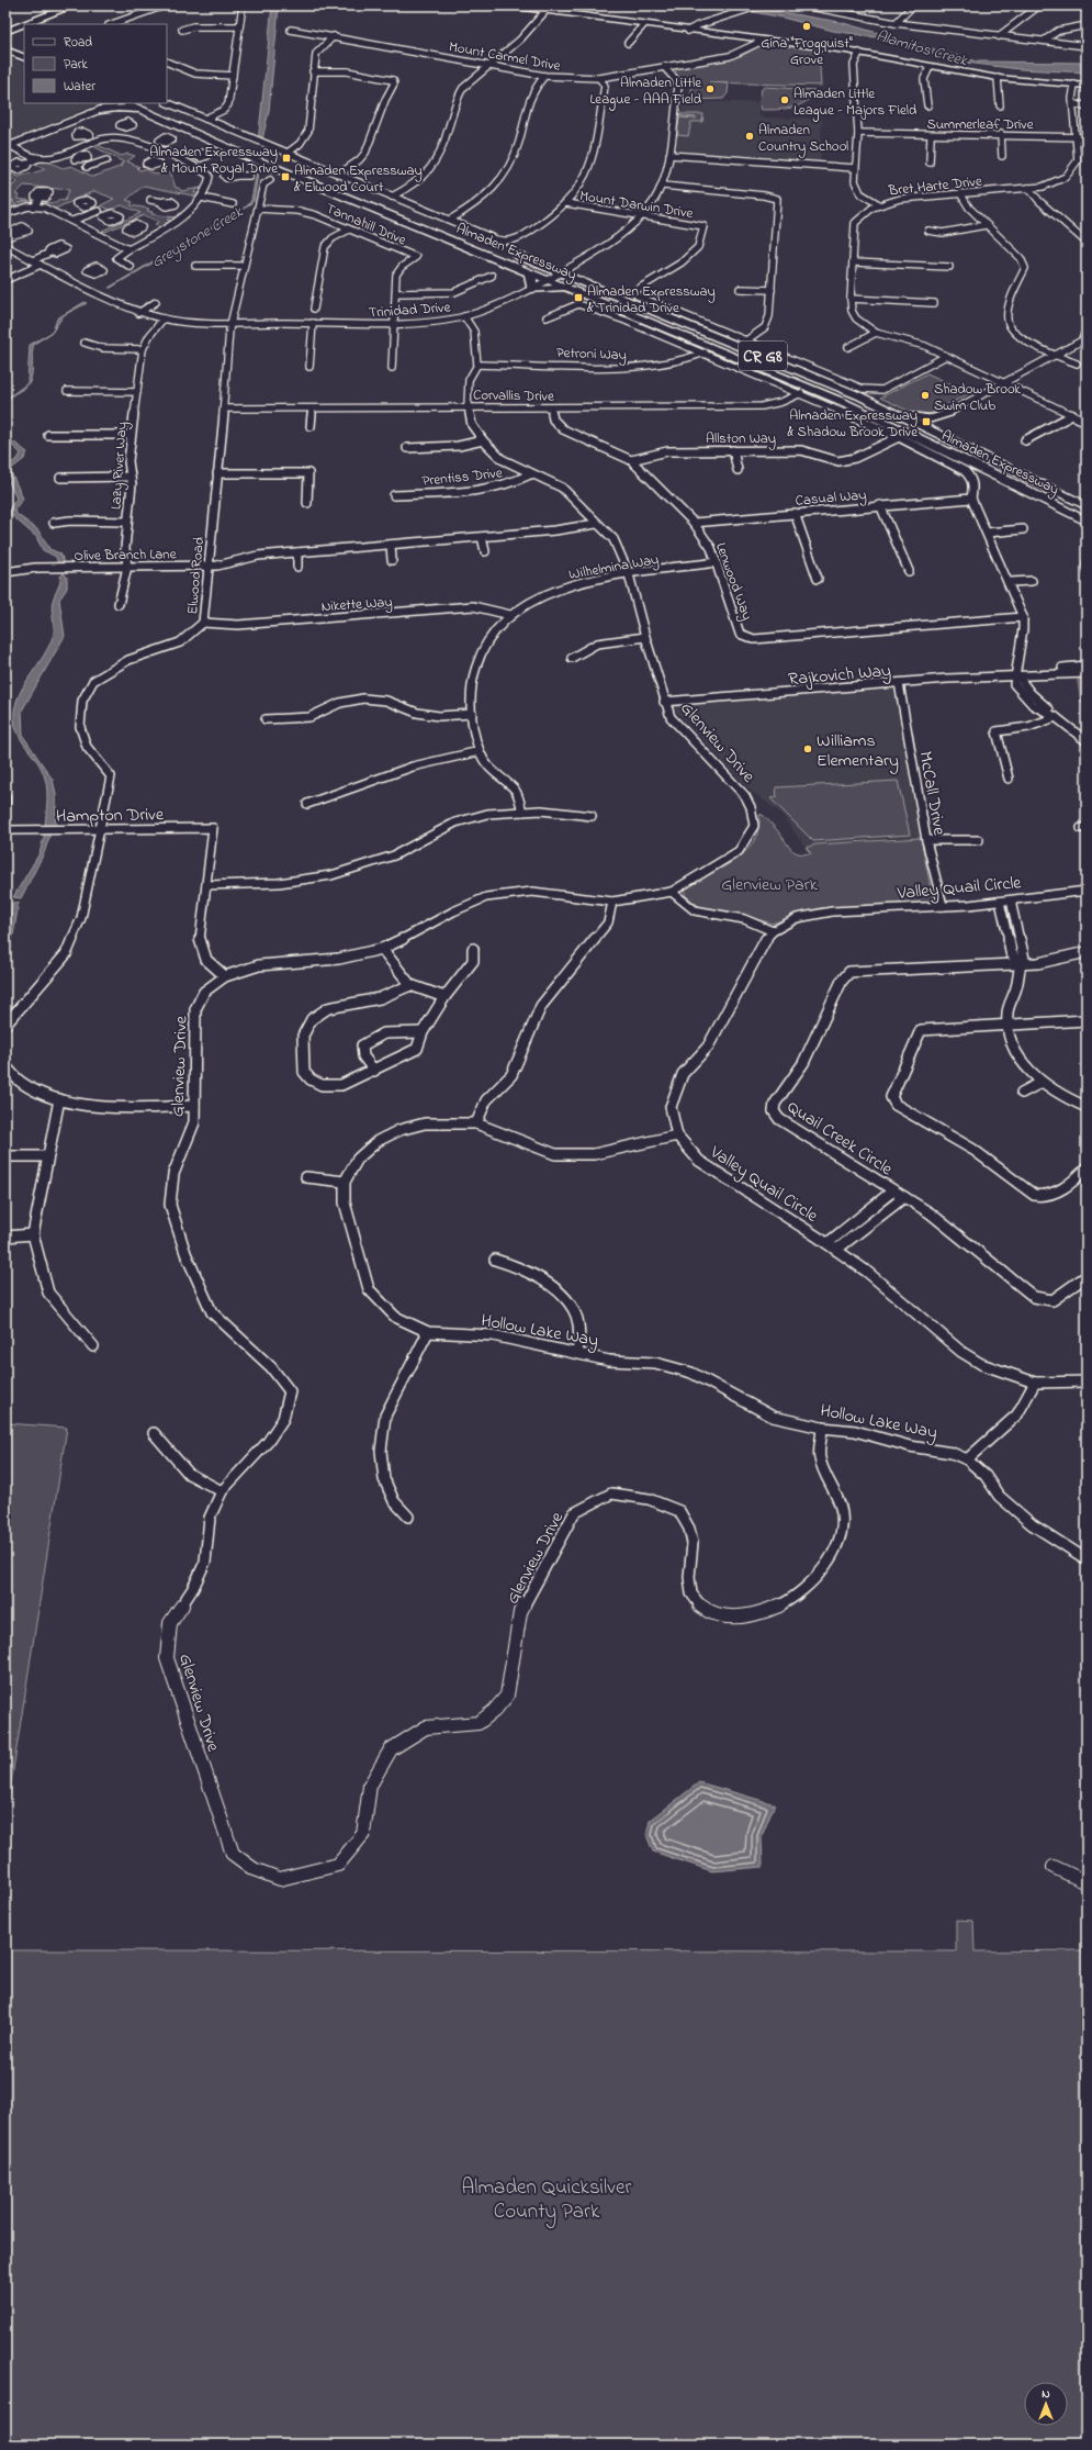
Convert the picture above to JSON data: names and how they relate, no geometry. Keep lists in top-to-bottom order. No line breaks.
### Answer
{"streets":{"main road":["Almaden Expressway","CR G8"],"street":["Mount Carmel Drive","Summerleaf Drive","Bret Harte Drive","Mount Darwin Drive","Tannahill Drive","Trinidad Drive","Petroni Way","Corvallis Drive","Allston Way","Lazy River Way","Prentiss Drive","Casual Way","Olive Branch Lane","Wilhelmina Way","Elwood Road","Lenwood Way","Nikette Way","Rajkovich Way","Glenview Drive","McCall Drive","Hampton Drive","Valley Quail Circle","Quail Creek Circle","Hollow Lake Way"]},"crossings":[["Mount Carmel Drive","Trinidad Drive"],["Summerleaf Drive","Bret Harte Drive"],["Mount Darwin Drive","Trinidad Drive"],["Tannahill Drive","Trinidad Drive"],["Tannahill Drive","Elwood Road"],["Almaden Expressway","Trinidad Drive"],["Trinidad Drive","Lazy River Way"],["Trinidad Drive","Elwood Road"],["Petroni Way","Glenview Drive"],["Corvallis Drive","Elwood Road"],["Corvallis Drive","Lenwood Way"],["Corvallis Drive","Glenview Drive"],["Allston Way","Lenwood Way"],["Lazy River Way","Olive Branch Lane"],["Prentiss Drive","Glenview Drive"],["Casual Way","Lenwood Way"],["Olive Branch Lane","Elwood Road"],["Olive Branch Lane","Glenview Drive"],["Wilhelmina Way","Lenwood Way"],["Wilhelmina Way","Nikette Way"],["Wilhelmina Way","Glenview Drive"],["Elwood Road","Nikette Way"],["Elwood Road","Hampton Drive"],["Rajkovich Way","Glenview Drive"],["Rajkovich Way","McCall Drive"],["Glenview Drive","Hollow Lake Way"],["McCall Drive","Valley Quail Circle"]],"water":["Alamitos Creek","Greystone Creek"],"parks":["Glenview Park","Almaden Quicksilver County Park"],"places":{"other":["Gina \"Frogquist\" Grove","Almaden Little League - AAA Field","Almaden Little League - Majors Field","Almaden Country School","Shadow Brook Swim Club","Williams Elementary"],"transit":["Almaden Expressway & Mount Royal Drive","Almaden Expressway & Elwood Court","Almaden Expressway & Trinidad Drive","Almaden Expressway & Shadow Brook Drive"]},"legend":["Road","Park","Water"],"north":"top"}
